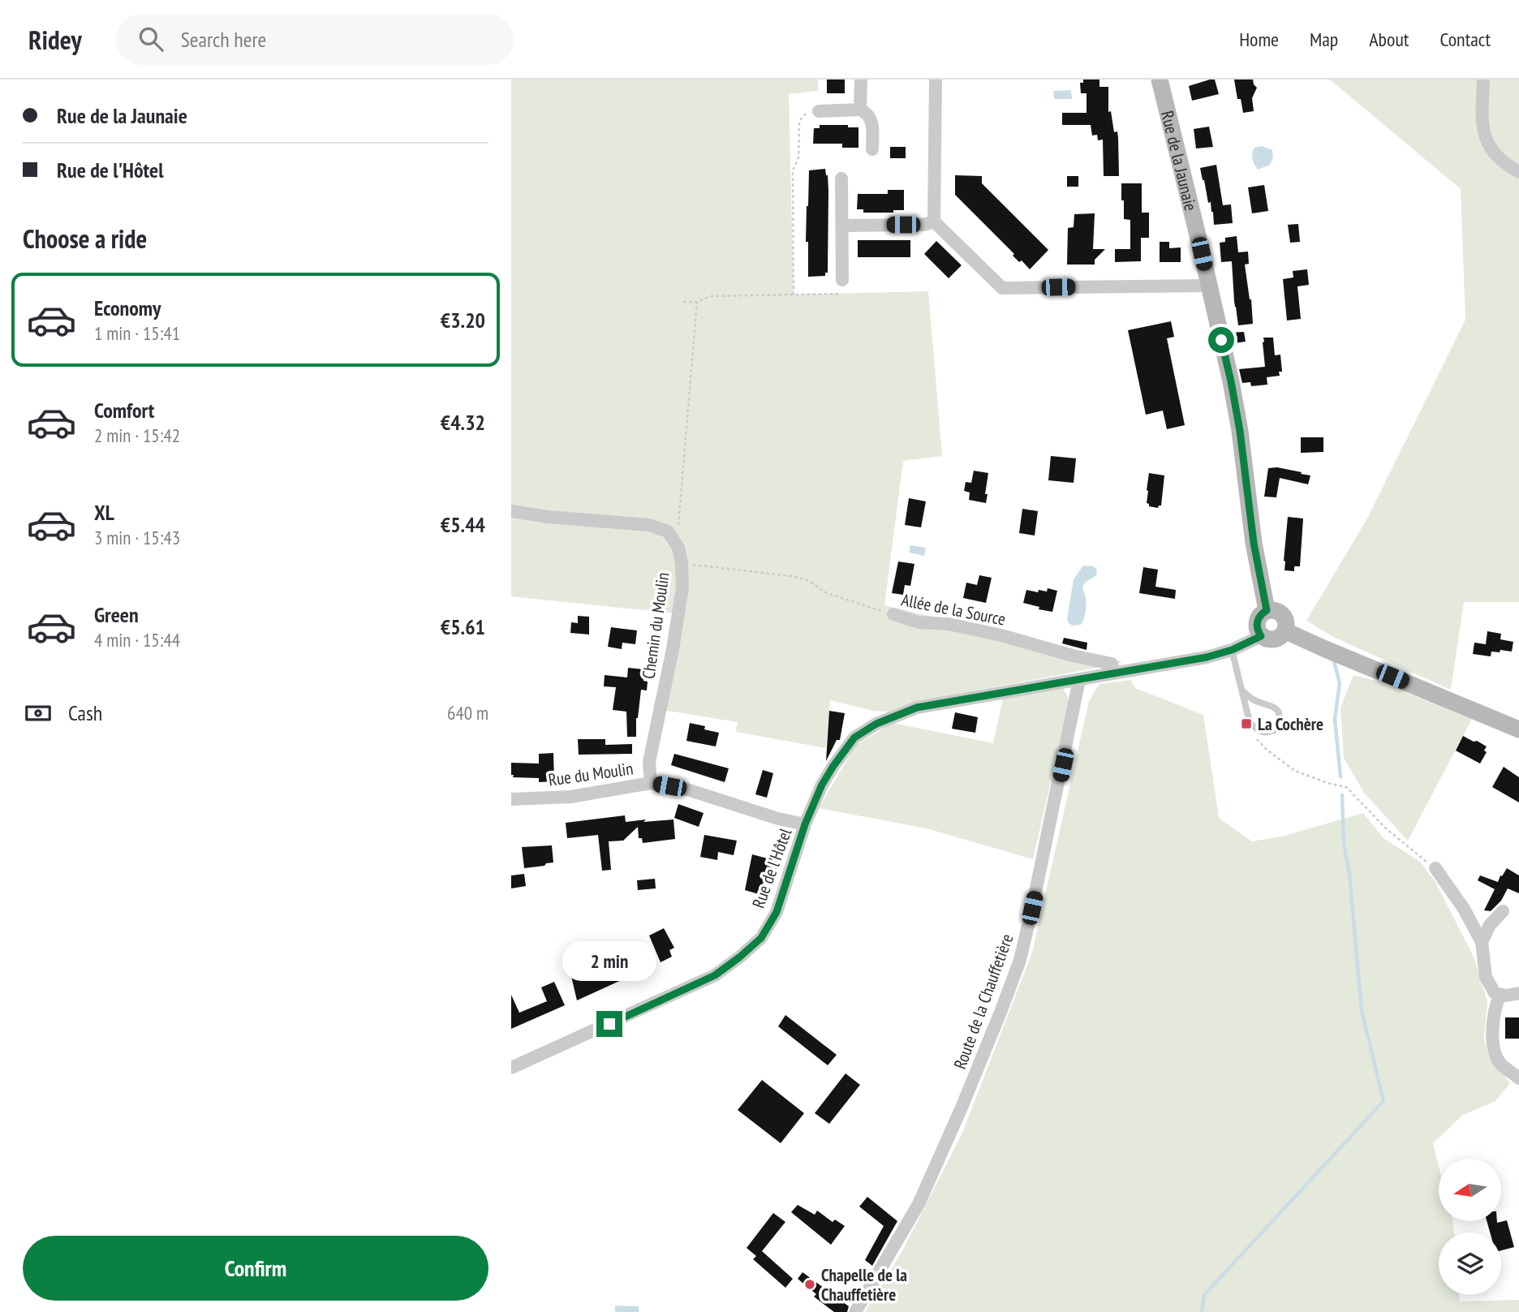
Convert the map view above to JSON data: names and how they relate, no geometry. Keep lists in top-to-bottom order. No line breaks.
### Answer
{"streets":{"main road":["Rue de la Jaunaie"],"street":["Allée de la Source","Chemin du Moulin","Rue du Moulin","Rue de l'Hôtel","Route de la Chauffetière"]},"crossings":[["Rue de la Jaunaie","Rue de l'Hôtel"],["Allée de la Source","Chemin du Moulin"],["Allée de la Source","Rue de l'Hôtel"],["Chemin du Moulin","Rue du Moulin"],["Rue du Moulin","Rue de l'Hôtel"],["Rue de l'Hôtel","Route de la Chauffetière"]],"places":{"transit":["La Cochère"],"other":["Chapelle de la Chauffetière"]},"north":"left","page":{"header":"Ridey","search":"Search here","nav":["Home","Map","About","Contact"],"banner":["Rue de la Jaunaie","Rue de l'Hôtel"],"heading":"Choose a ride","list":[{"name":"Economy","note":"1 min · 15:41","value":"€3.20"},{"name":"Comfort","note":"2 min · 15:42","value":"€4.32"},{"name":"XL","note":"3 min · 15:43","value":"€5.44"},{"name":"Green","note":"4 min · 15:44","value":"€5.61"}],"pay":["Cash","640 m"],"bubble":"2 min","buttons":"Confirm"}}
